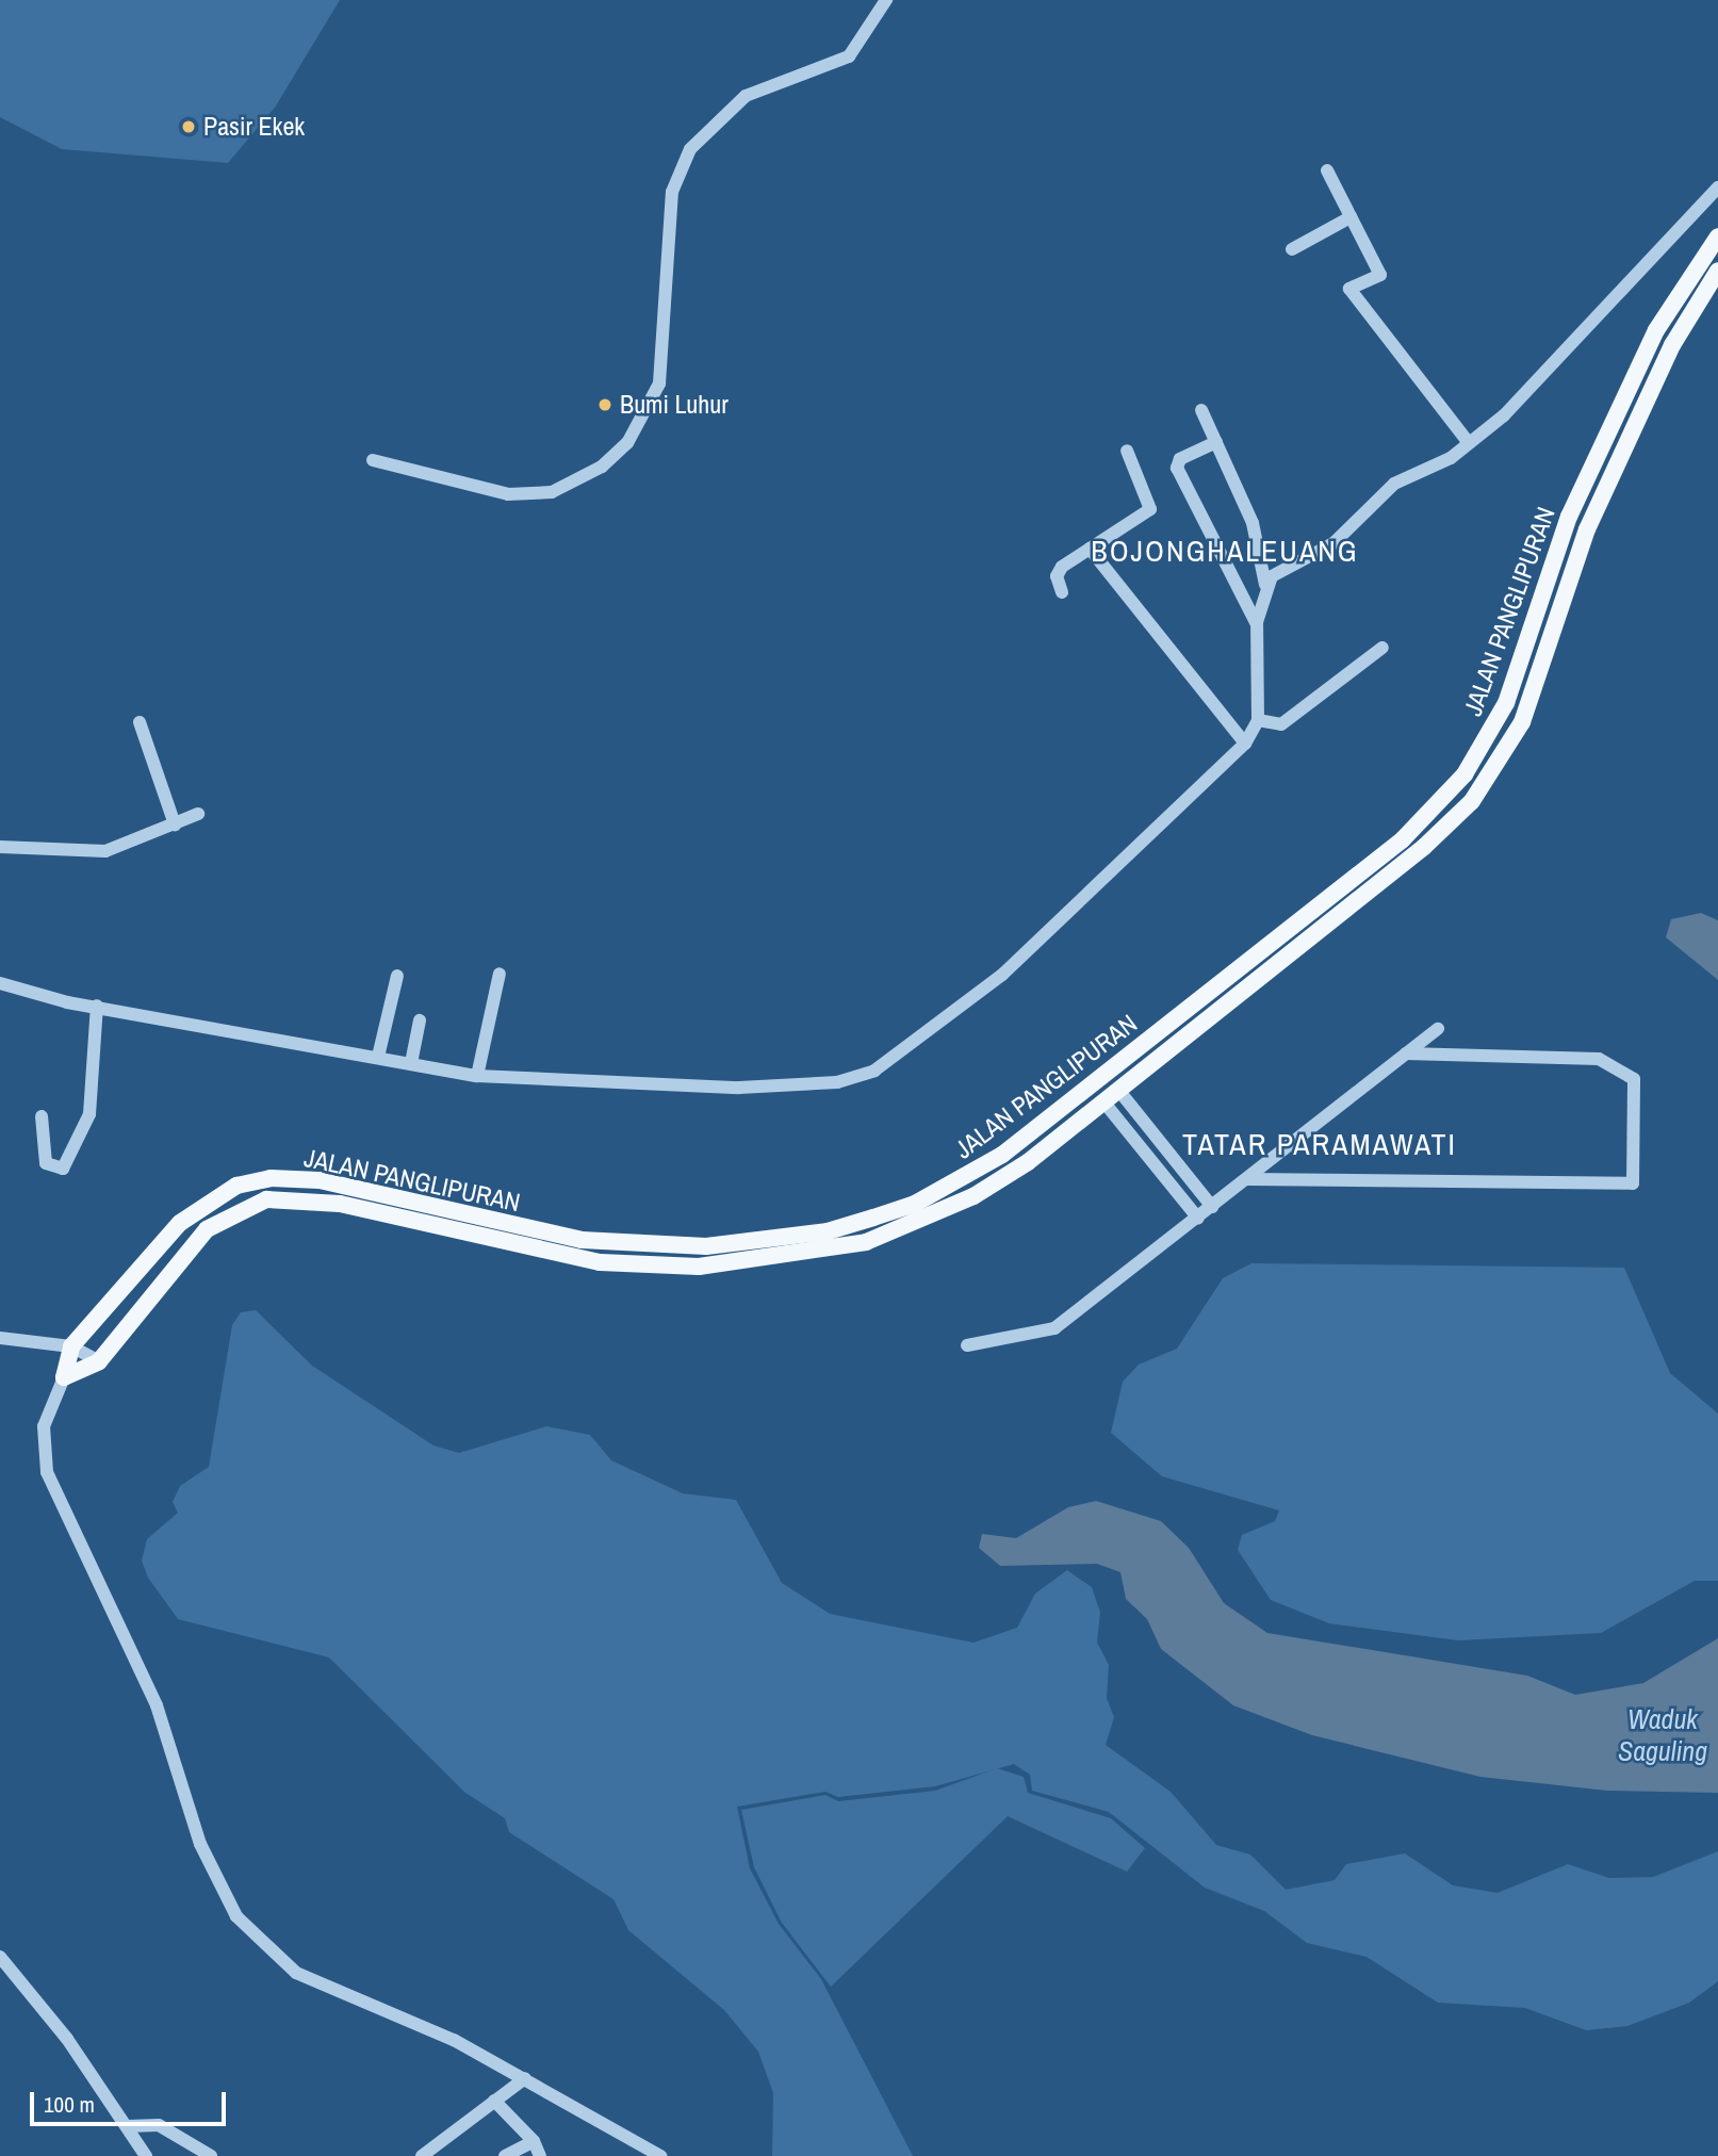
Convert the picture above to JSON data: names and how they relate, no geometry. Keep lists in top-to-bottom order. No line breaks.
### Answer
{"streets":{"main road":["JALAN PANGLIPURAN"]},"districts":["BOJONGHALEUANG","TATAR PARAMAWATI"],"water":["Waduk Saguling"],"places":["Pasir Ekek","Bumi Luhur"],"scale_bar":"100 m"}
